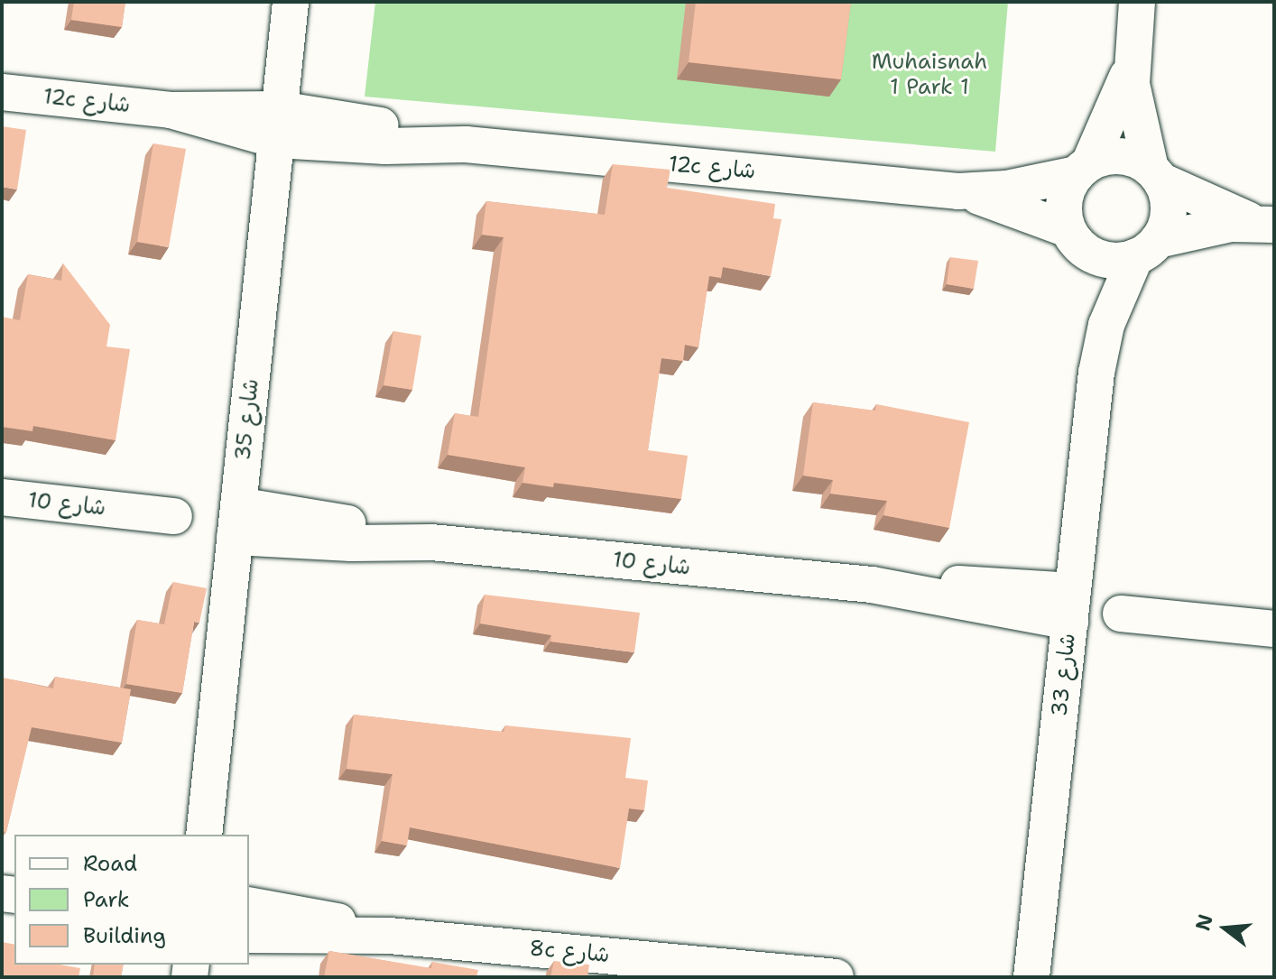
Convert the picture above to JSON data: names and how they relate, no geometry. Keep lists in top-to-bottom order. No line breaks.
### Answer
{"streets":{"street":["12c شارع","شارع 35","شارع 10","شارع 33","8c شارع"]},"crossings":[["12c شارع","شارع 35"],["12c شارع","شارع 33"],["شارع 35","شارع 10"],["شارع 10","شارع 33"]],"parks":["Muhaisnah 1 Park 1"],"legend":["Road","Park","Building"],"north":"left"}
